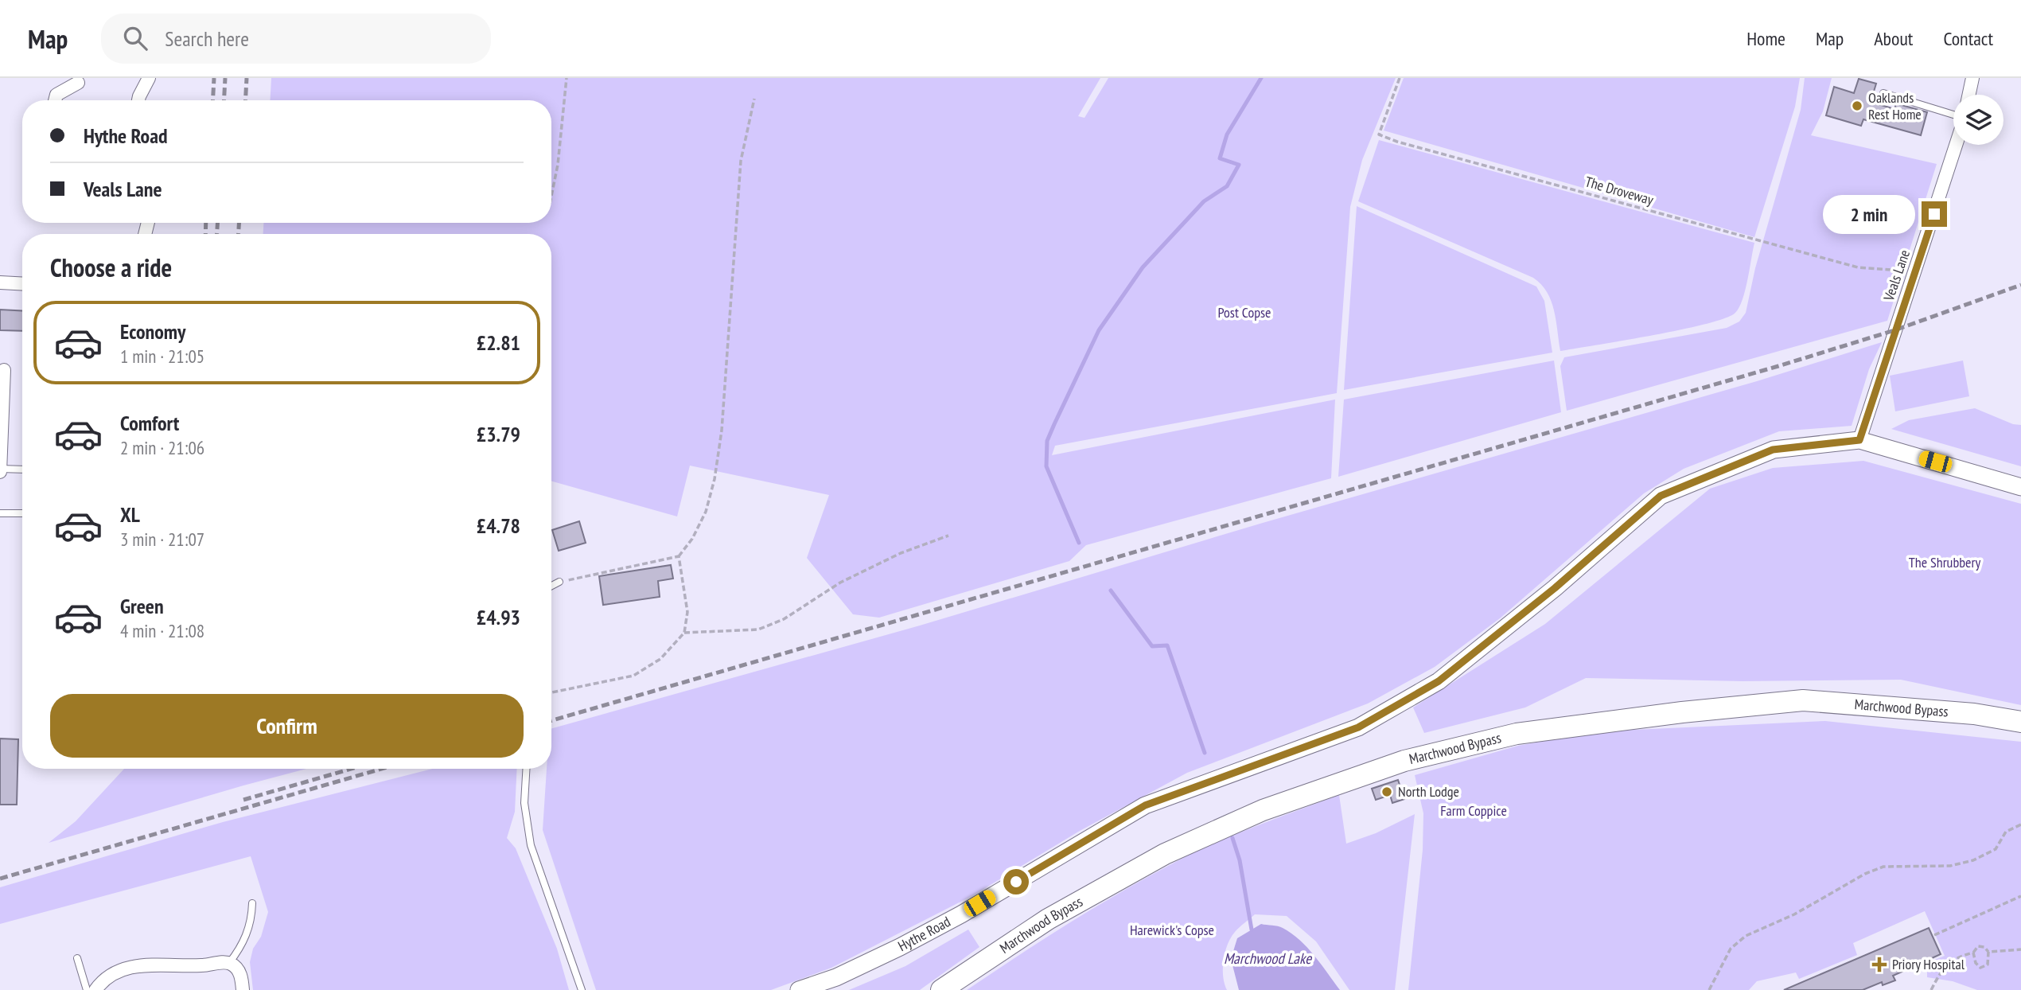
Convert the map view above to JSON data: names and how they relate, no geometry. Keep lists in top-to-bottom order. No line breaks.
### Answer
{"streets":{"main road":["Marchwood Bypass"],"street":["Veals Lane","Hythe Road"],"path":["The Droveway"]},"crossings":[["The Droveway","Veals Lane"],["Veals Lane","Hythe Road"]],"water":["Marchwood Lake"],"parks":["Post Copse","The Shrubbery","Farm Coppice","Harewick's Copse"],"places":{"other":["Oaklands Rest Home","North Lodge"],"health":["Priory Hospital"]},"page":{"header":"Map","search":"Search here","nav":["Home","Map","About","Contact"],"banner":["Hythe Road","Veals Lane"],"bubble":"2 min","heading":"Choose a ride","list":[{"name":"Economy","note":"1 min · 21:05","value":"£2.81"},{"name":"Comfort","note":"2 min · 21:06","value":"£3.79"},{"name":"XL","note":"3 min · 21:07","value":"£4.78"},{"name":"Green","note":"4 min · 21:08","value":"£4.93"}],"buttons":"Confirm"}}
